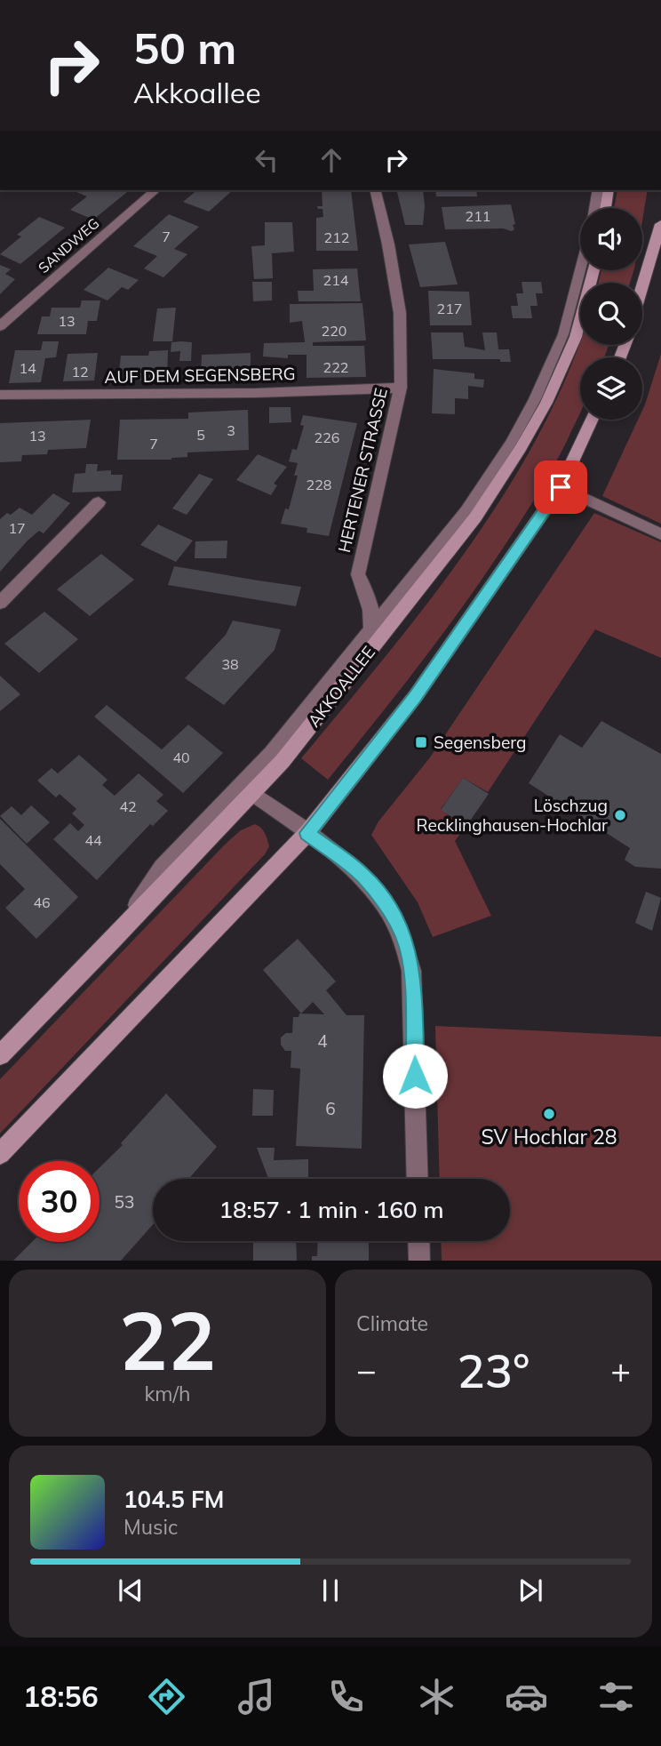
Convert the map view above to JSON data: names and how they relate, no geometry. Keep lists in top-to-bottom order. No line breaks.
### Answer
{"streets":{"main road":["AKKOALLEE"],"street":["SANDWEG","AUF DEM SEGENSBERG","HERTENER STRASSE"]},"crossings":[["AUF DEM SEGENSBERG","HERTENER STRASSE"],["HERTENER STRASSE","AKKOALLEE"]],"places":{"transit":["Segensberg"],"other":["Löschzug Recklinghausen-Hochlar","SV Hochlar 28"]},"house_numbers":["211","7","212","214","217","13","220","222","14","12","3","5","13","226","7","228","17","38","40","42","44","46","4","6","53"],"page":{"turn":["50 m","Akkoallee"],"limit":"30","trip":"18:57 · 1 min · 160 m","tile":[["22","km/h"],"Climate"],"heat":["−","23°","+"],"song":["104.5 FM","Music"],"tabs":"18:56"}}
